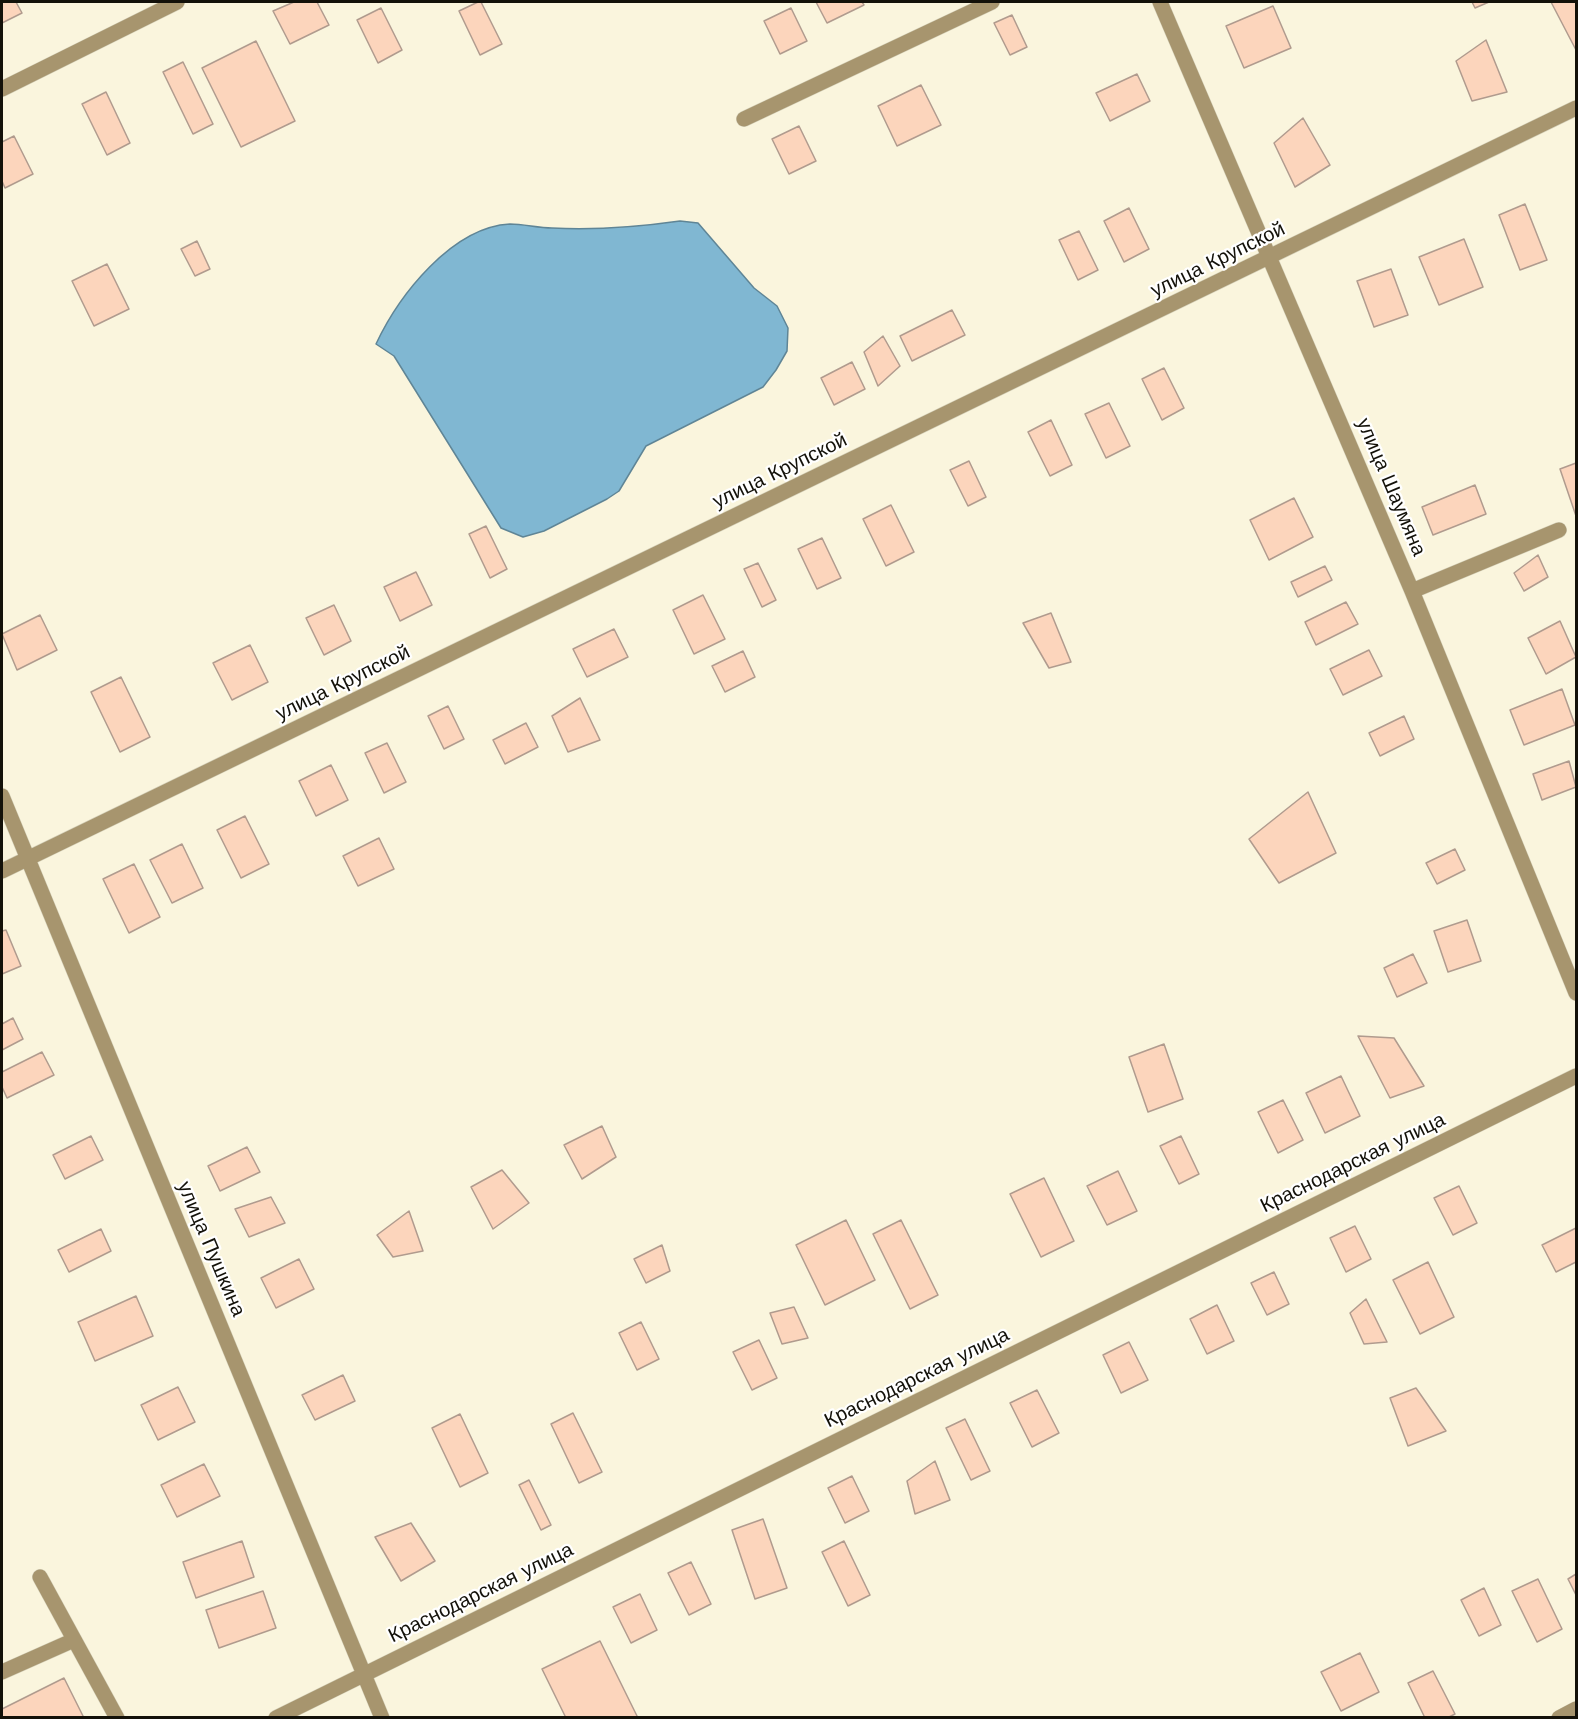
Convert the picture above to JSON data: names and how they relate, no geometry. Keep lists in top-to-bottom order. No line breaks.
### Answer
{"streets":{"street":["улица Крупской","улица Шаумяна","Краснодарская улица","улица Пушкина"]},"crossings":[["улица Крупской","улица Шаумяна"],["улица Крупской","улица Пушкина"],["Краснодарская улица","улица Пушкина"]]}
